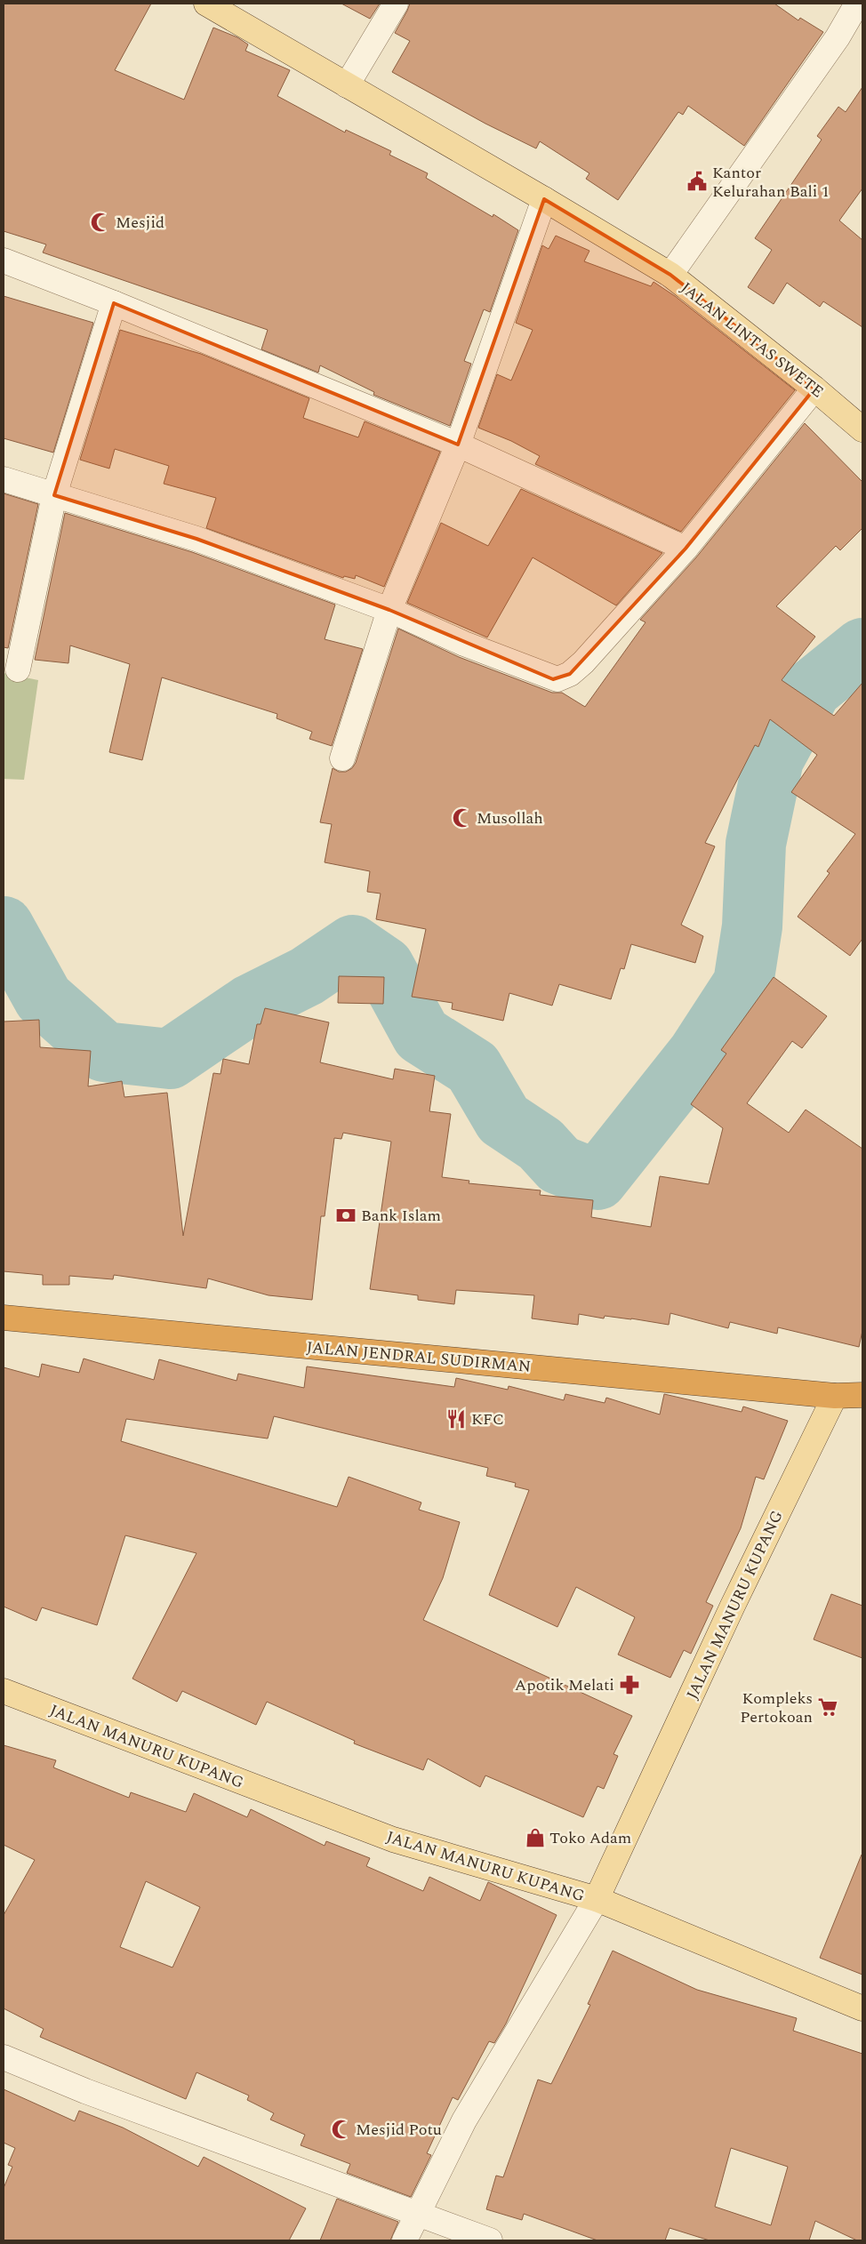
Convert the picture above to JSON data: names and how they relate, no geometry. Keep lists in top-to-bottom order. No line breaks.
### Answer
{"streets":{"highway":["JALAN JENDRAL SUDIRMAN"],"main road":["JALAN LINTAS SWETE","JALAN MANURU KUPANG"]},"crossings":[["JALAN JENDRAL SUDIRMAN","JALAN MANURU KUPANG"]],"places":{"public building":["Kantor Kelurahan Bali 1"],"mosque":["Mesjid","Musollah","Mesjid Potu"],"bank":["Bank Islam"],"restaurant":["KFC"],"pharmacy":["Apotik Melati"],"supermarket":["Kompleks Pertokoan"],"shop":["Toko Adam"]}}
